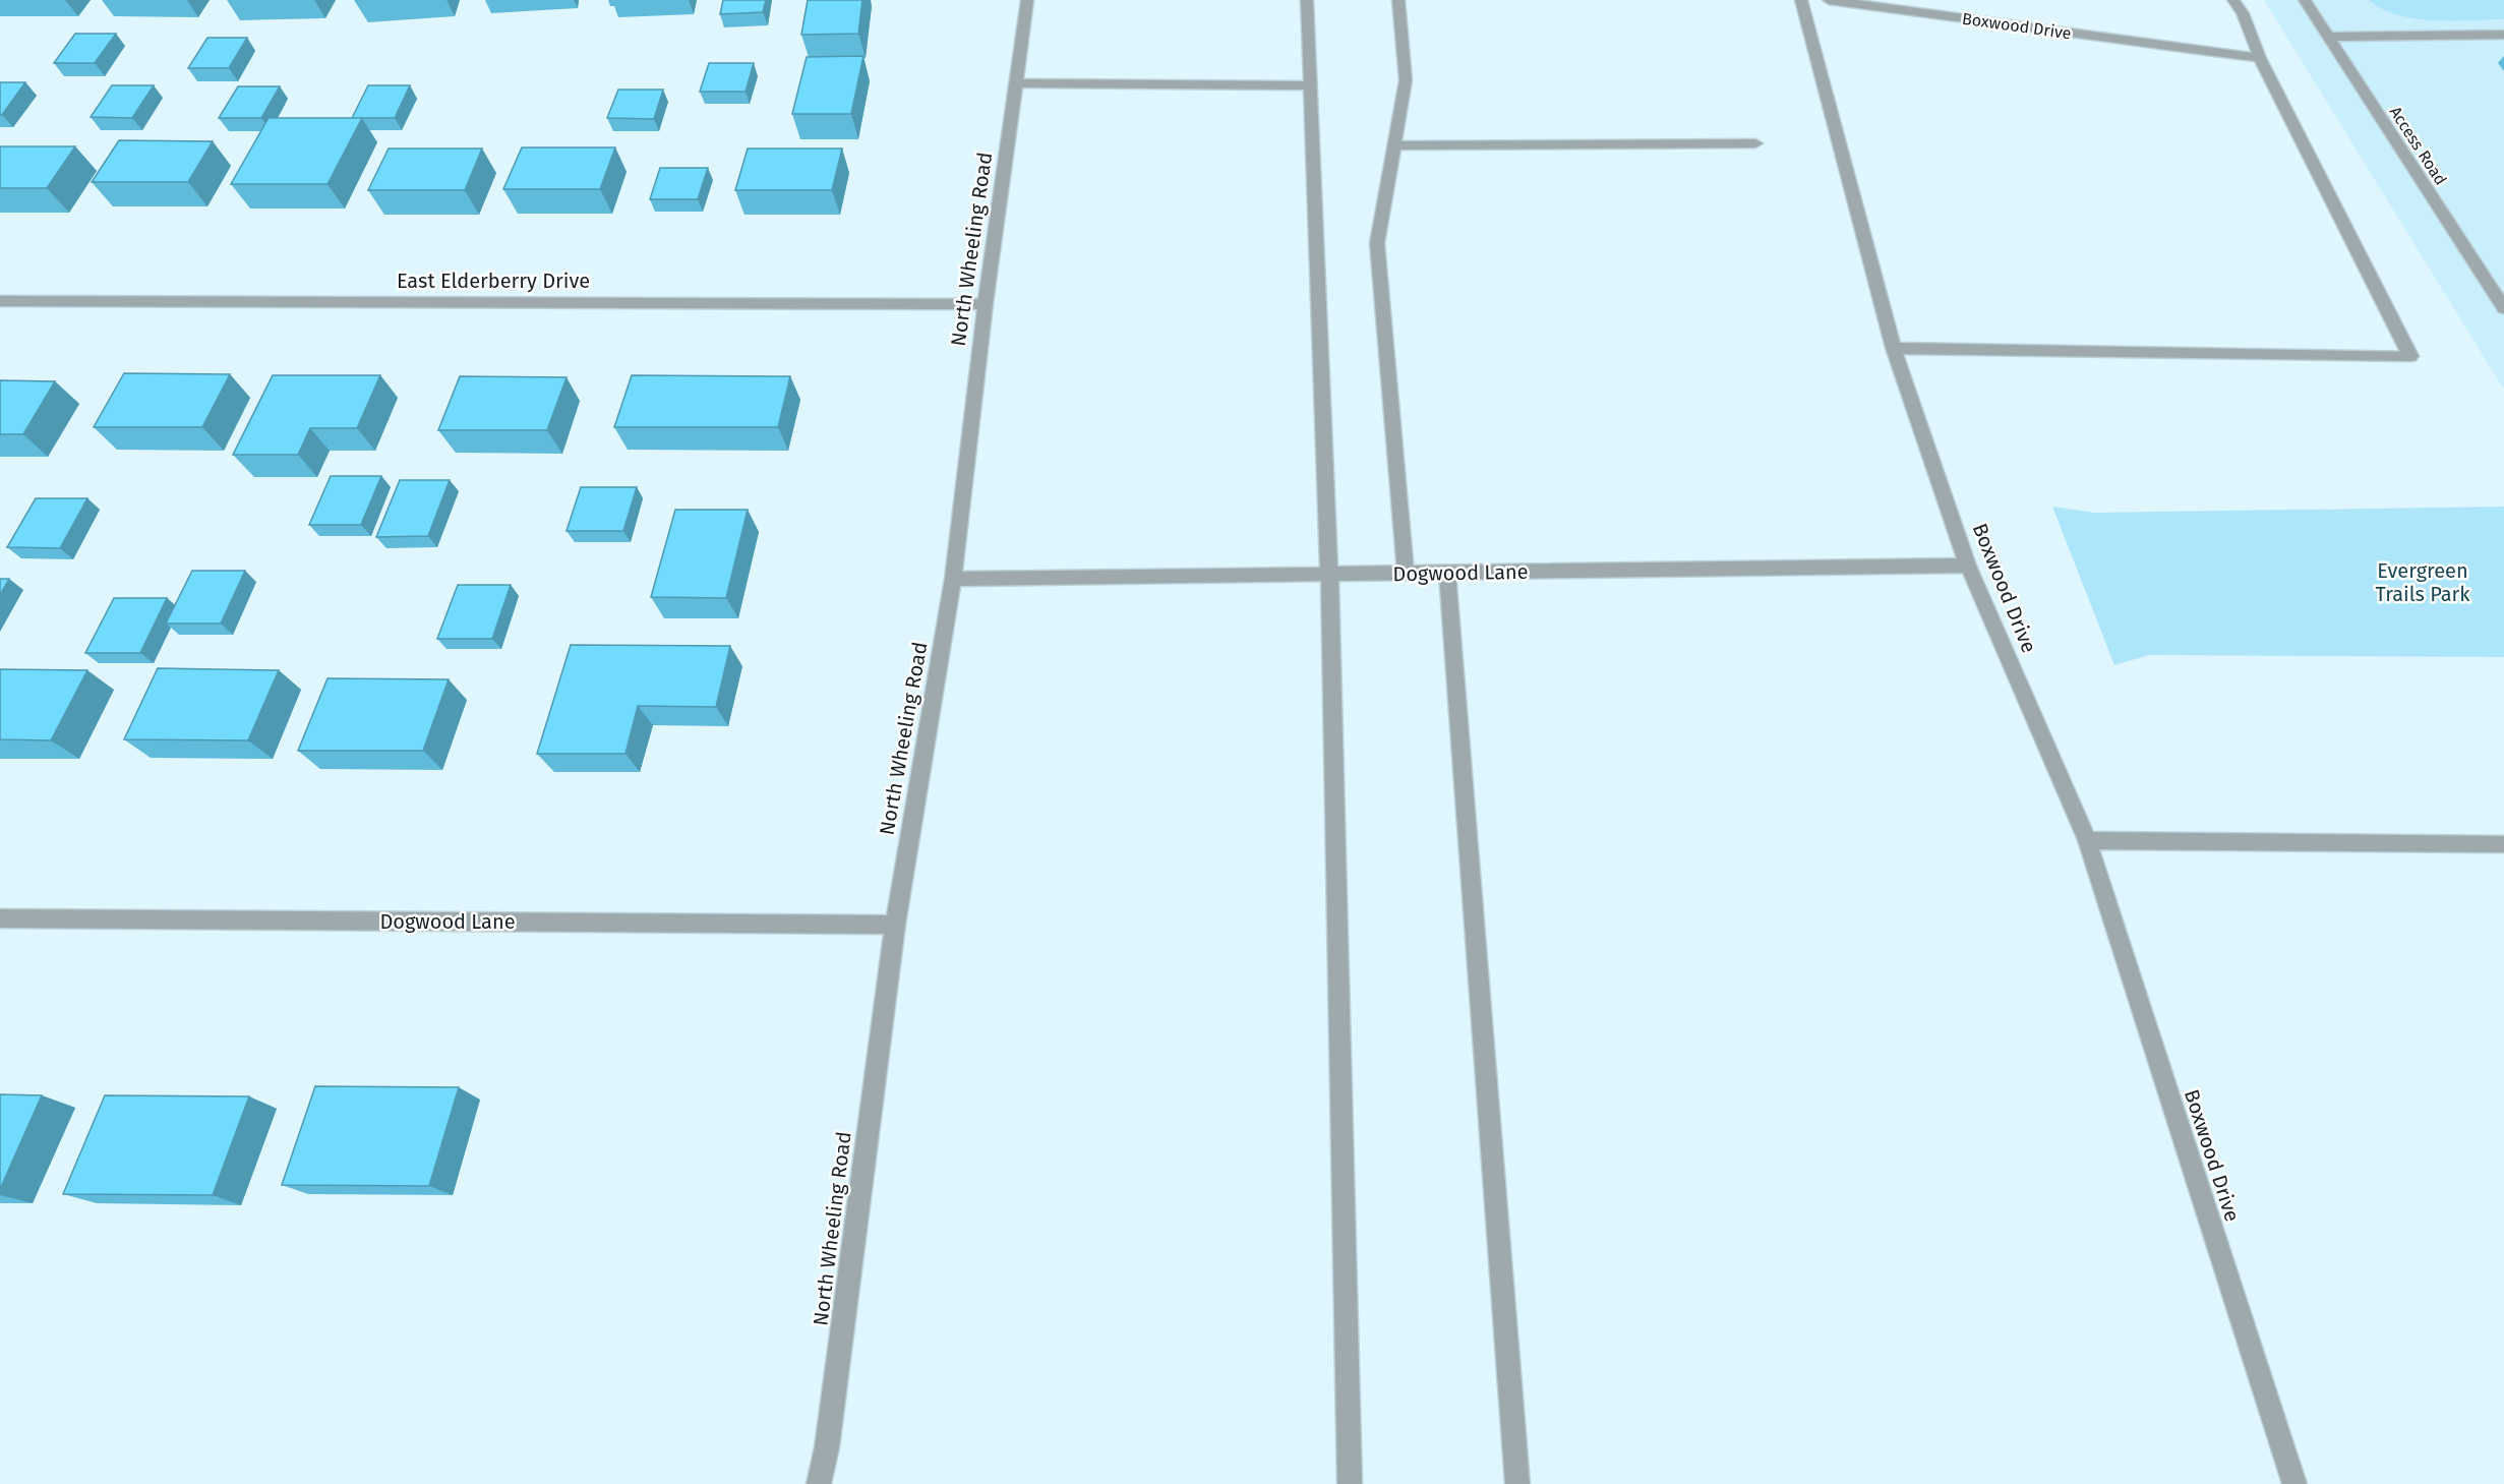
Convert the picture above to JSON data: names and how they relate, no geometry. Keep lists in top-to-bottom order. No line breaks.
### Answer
{"streets":{"street":["Boxwood Drive","Access Road","North Wheeling Road","East Elderberry Drive","Dogwood Lane"]},"crossings":[["Boxwood Drive","Dogwood Lane"],["North Wheeling Road","East Elderberry Drive"],["North Wheeling Road","Dogwood Lane"]],"parks":["Evergreen Trails Park"]}
